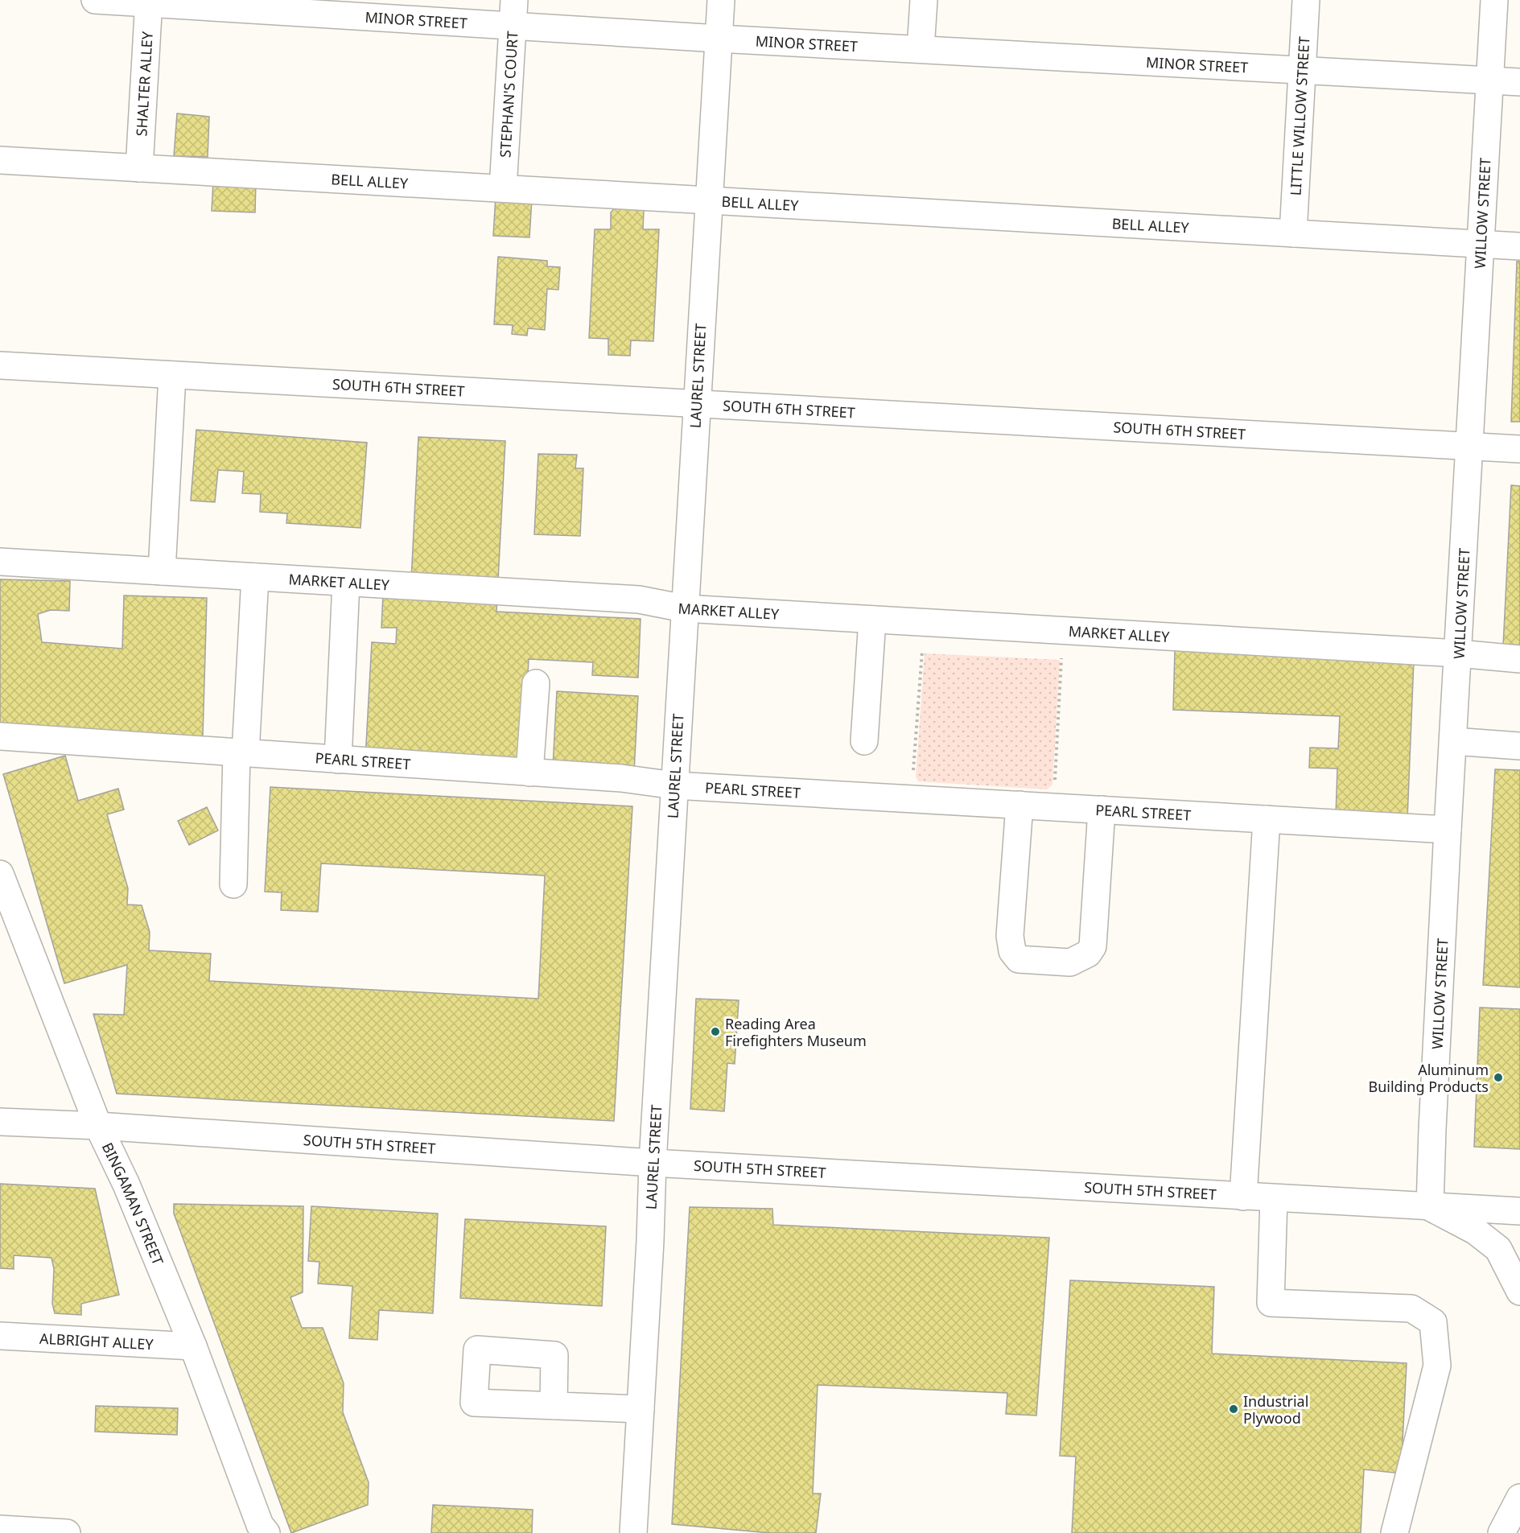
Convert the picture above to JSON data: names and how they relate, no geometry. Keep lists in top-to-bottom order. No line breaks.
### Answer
{"streets":{"street":["MINOR STREET","SHALTER ALLEY","STEPHAN'S COURT","LITTLE WILLOW STREET","BELL ALLEY","WILLOW STREET","LAUREL STREET","SOUTH 6TH STREET","MARKET ALLEY","PEARL STREET","SOUTH 5TH STREET","BINGAMAN STREET","ALBRIGHT ALLEY"]},"crossings":[["MINOR STREET","SHALTER ALLEY"],["MINOR STREET","STEPHAN'S COURT"],["MINOR STREET","LITTLE WILLOW STREET"],["MINOR STREET","WILLOW STREET"],["MINOR STREET","LAUREL STREET"],["SHALTER ALLEY","BELL ALLEY"],["STEPHAN'S COURT","BELL ALLEY"],["LITTLE WILLOW STREET","BELL ALLEY"],["BELL ALLEY","WILLOW STREET"],["BELL ALLEY","LAUREL STREET"],["WILLOW STREET","SOUTH 6TH STREET"],["WILLOW STREET","MARKET ALLEY"],["WILLOW STREET","PEARL STREET"],["WILLOW STREET","SOUTH 5TH STREET"],["LAUREL STREET","SOUTH 6TH STREET"],["LAUREL STREET","MARKET ALLEY"],["LAUREL STREET","PEARL STREET"],["LAUREL STREET","SOUTH 5TH STREET"],["SOUTH 5TH STREET","BINGAMAN STREET"],["BINGAMAN STREET","ALBRIGHT ALLEY"]],"places":["Reading Area Firefighters Museum","Aluminum Building Products","Industrial Plywood"]}
